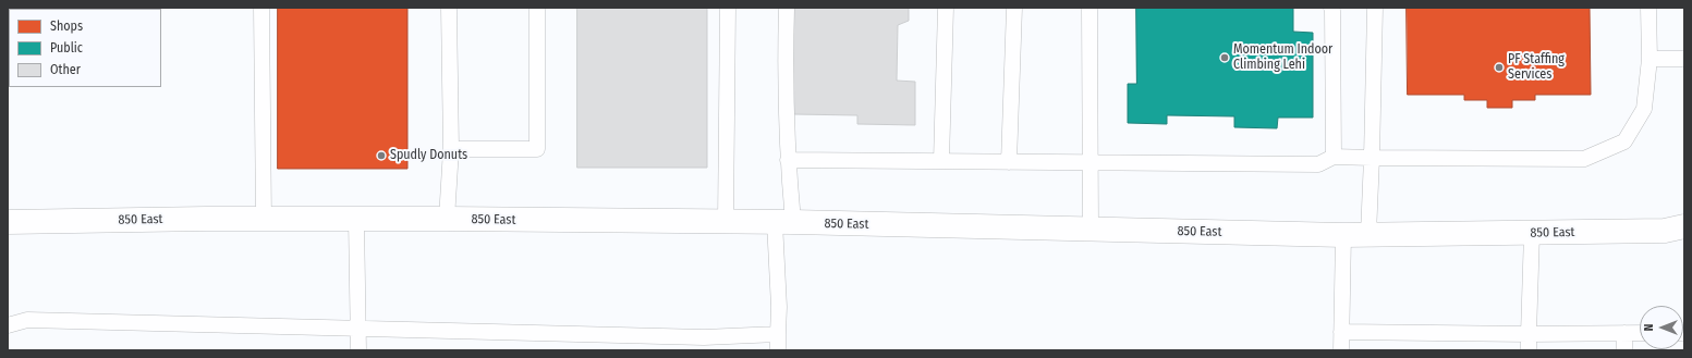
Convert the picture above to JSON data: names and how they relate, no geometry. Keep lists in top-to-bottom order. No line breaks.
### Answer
{"streets":{"main road":["850 East"]},"places":["Momentum Indoor Climbing Lehi","PF Staffing Services","Spudly Donuts"],"legend":["Shops","Public","Other"],"north":"left"}
